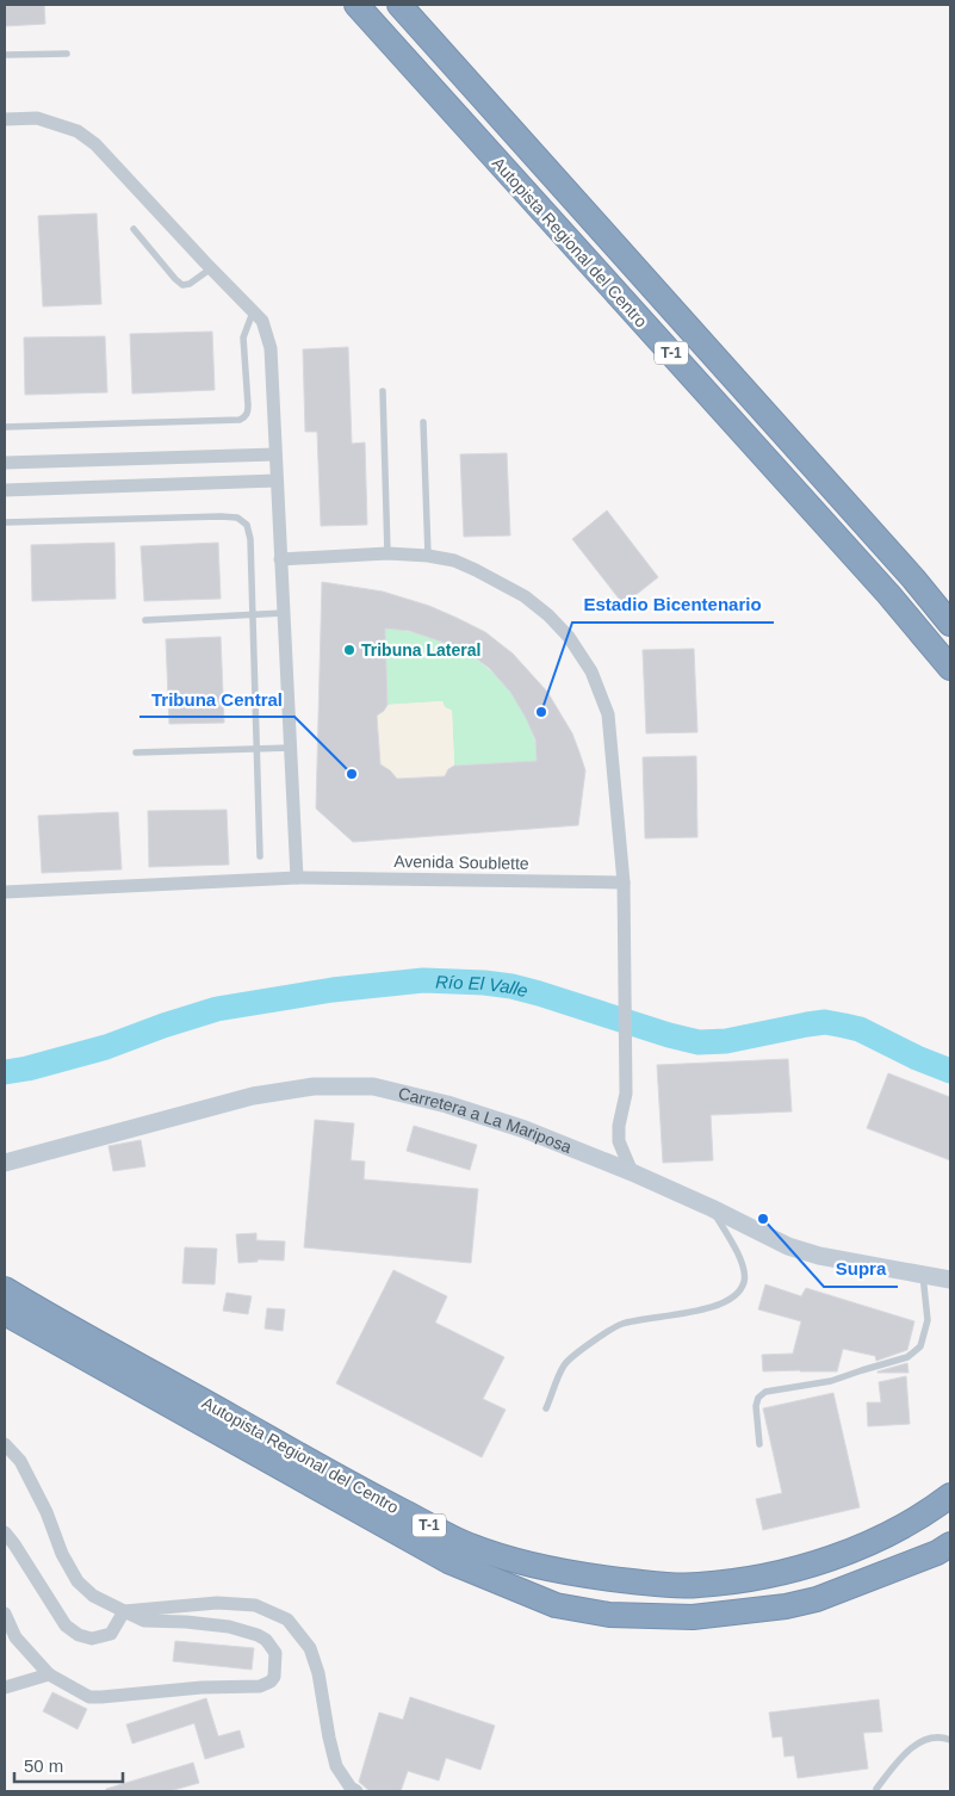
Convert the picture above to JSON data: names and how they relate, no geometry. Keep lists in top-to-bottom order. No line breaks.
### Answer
{"streets":{"highway":["Autopista Regional del Centro","T-1"],"street":["Avenida Soublette","Carretera a La Mariposa"]},"water":["Río El Valle"],"places":["Tribuna Lateral","Estadio Bicentenario","Tribuna Central","Supra"],"scale_bar":"50 m"}
